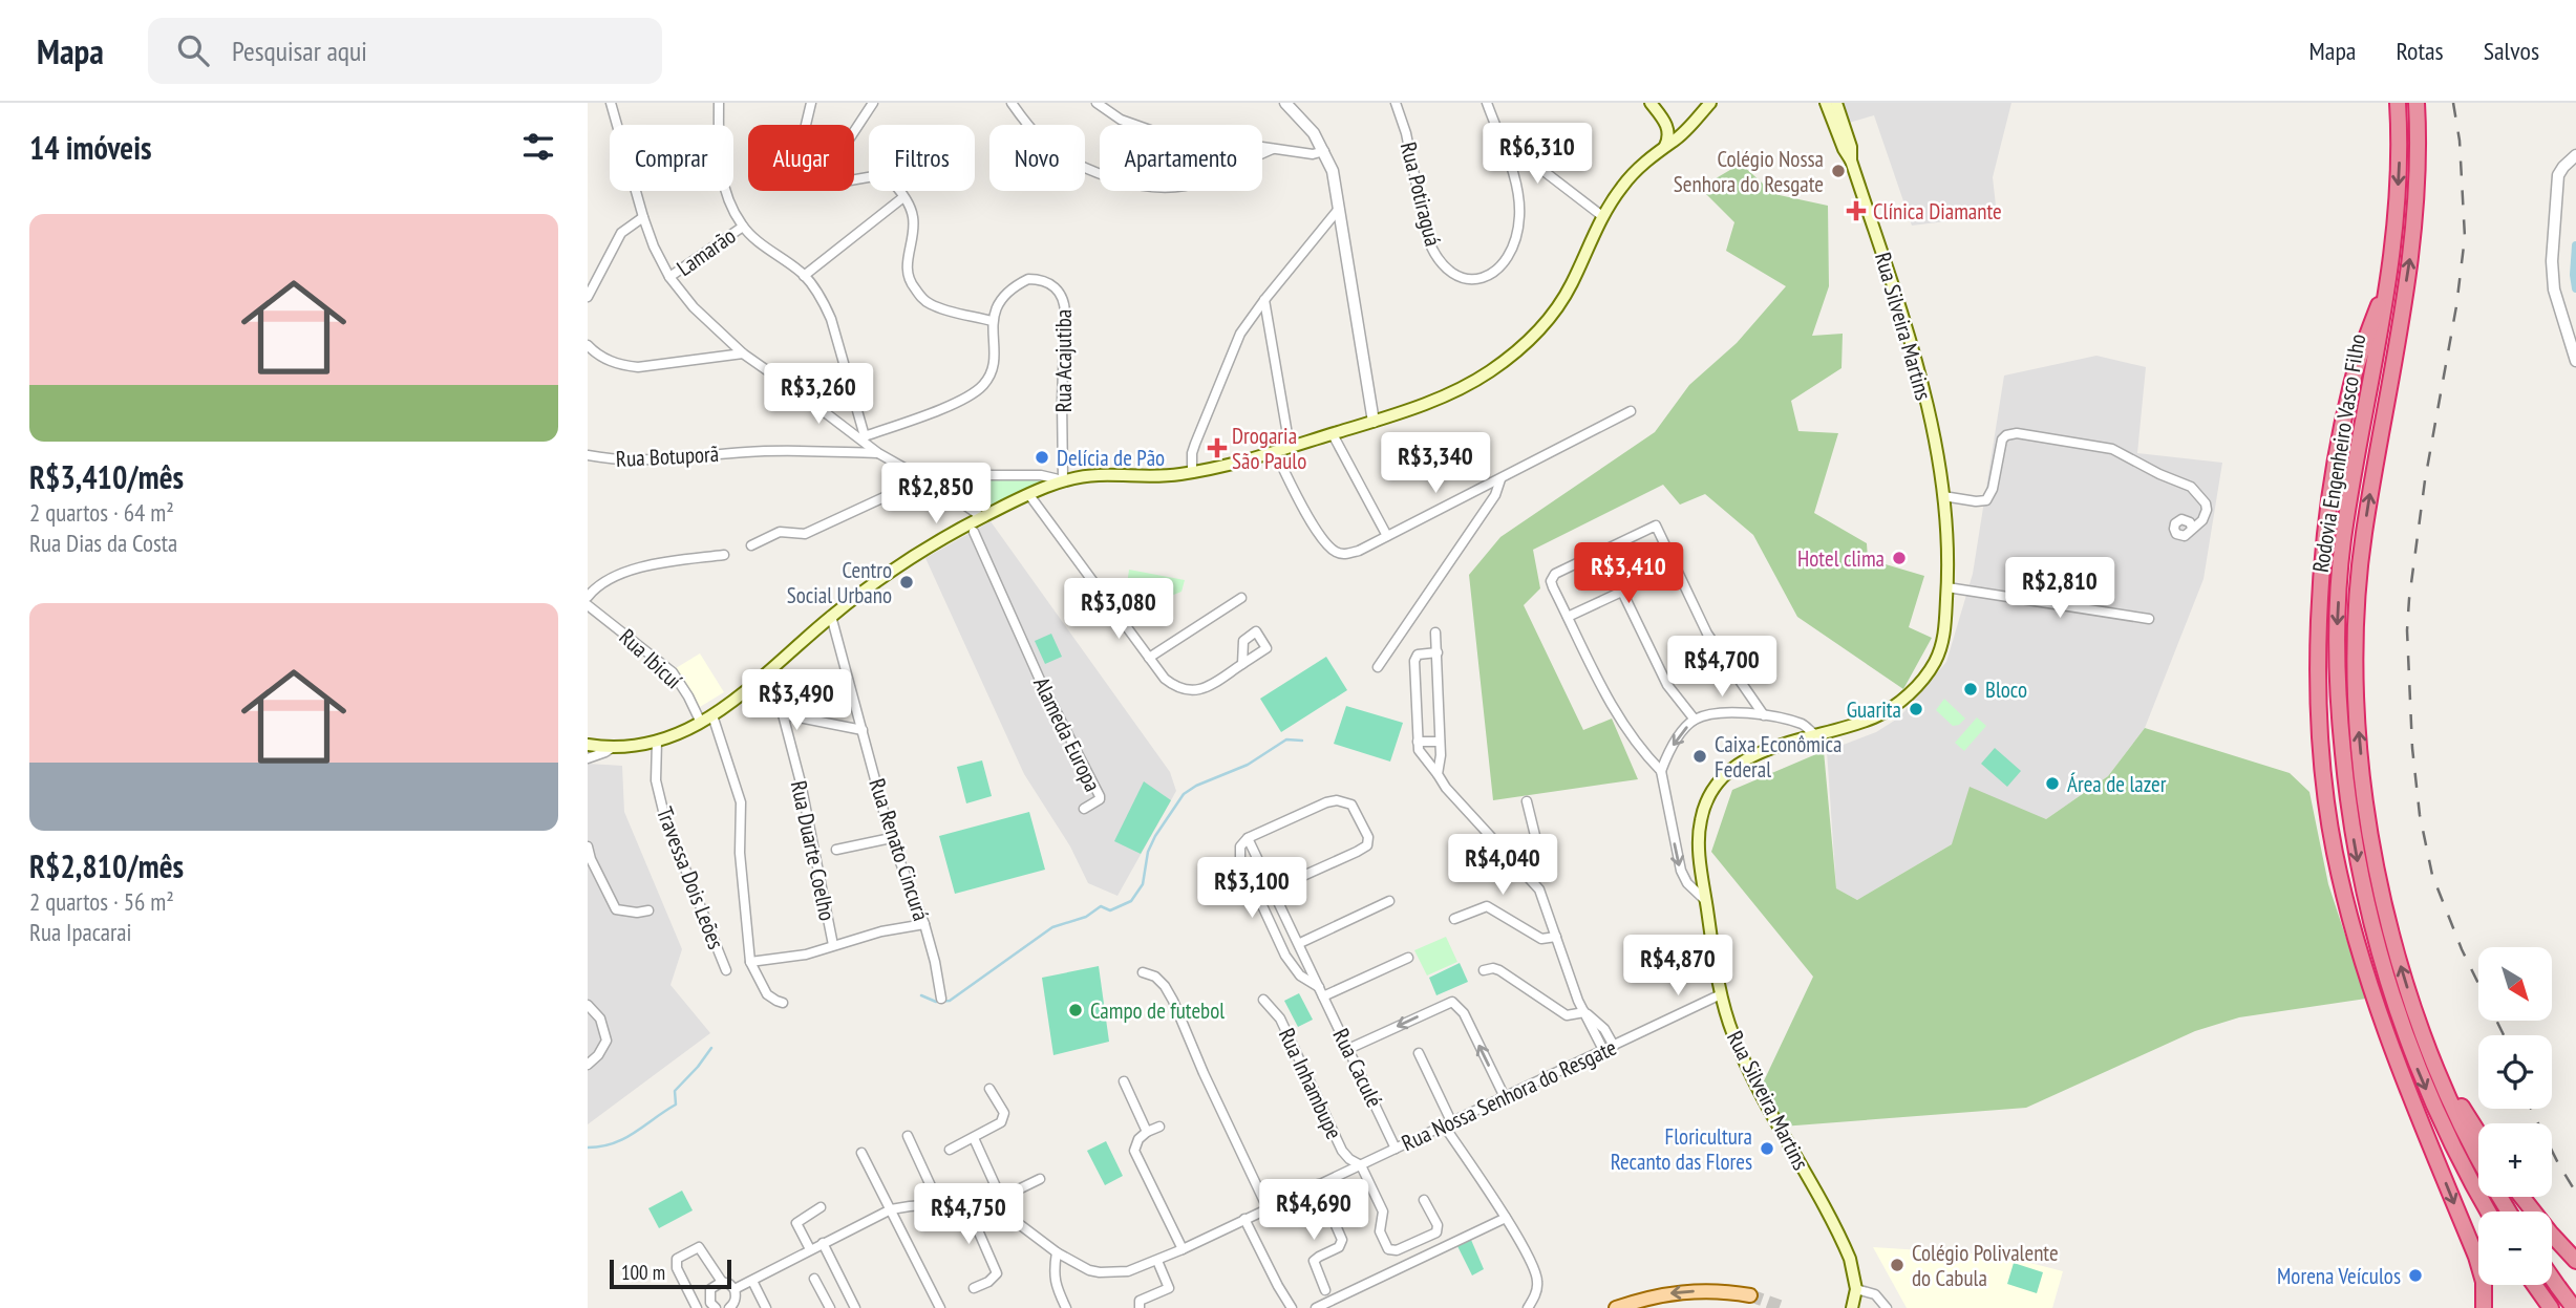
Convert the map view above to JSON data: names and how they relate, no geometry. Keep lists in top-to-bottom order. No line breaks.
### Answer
{"streets":{"highway":["Rodovia Engenheiro Vasco Filho"],"main road":["Rua Silveira Martins"],"street":["Rua Potiraguá","Lamarão","Rua Acajutiba","Rua Botuporã","Rua Ibicuí","Alameda Europa","Rua Renato Cincurá","Rua Duarte Coelho","Travessa Dois Leões","Rua Caculé","Rua Inhambupe","Rua Nossa Senhora do Resgate"]},"crossings":[["Rua Silveira Martins","Rua Nossa Senhora do Resgate"],["Rua Caculé","Rua Nossa Senhora do Resgate"],["Rua Inhambupe","Rua Nossa Senhora do Resgate"]],"places":{"other":["Colégio Nossa Senhora do Resgate","Delícia de Pão","Hotel clima","Centro Social Urbano","Bloco","Guarita","Caixa Econômica Federal","Área de lazer","Campo de futebol","Floricultura Recanto das Flores","Colégio Polivalente do Cabula","Morena Veículos"],"health":["Clínica Diamante","Drogaria São Paulo"]},"scale_bar":"100 m","north":"bottom right","page":{"header":"Mapa","search":"Pesquisar aqui","nav":["Mapa","Rotas","Salvos"],"heading":"14 imóveis","price":["R$6,310","R$3,260","R$3,340","R$2,850","R$3,410","R$2,810","R$3,080","R$4,700","R$3,490","R$4,040","R$3,100","R$4,870","R$4,690","R$4,750"],"chip":["Comprar","Alugar","Filtros","Novo","Apartamento"],"list":[{"name":"R$3,410/mês","note":"2 quartos · 64 m² · Rua Dias da Costa"},{"name":"R$2,810/mês","note":"2 quartos · 56 m² · Rua Ipacarai"}],"map_buttons":["+","−"],"scale":"100 m"}}
